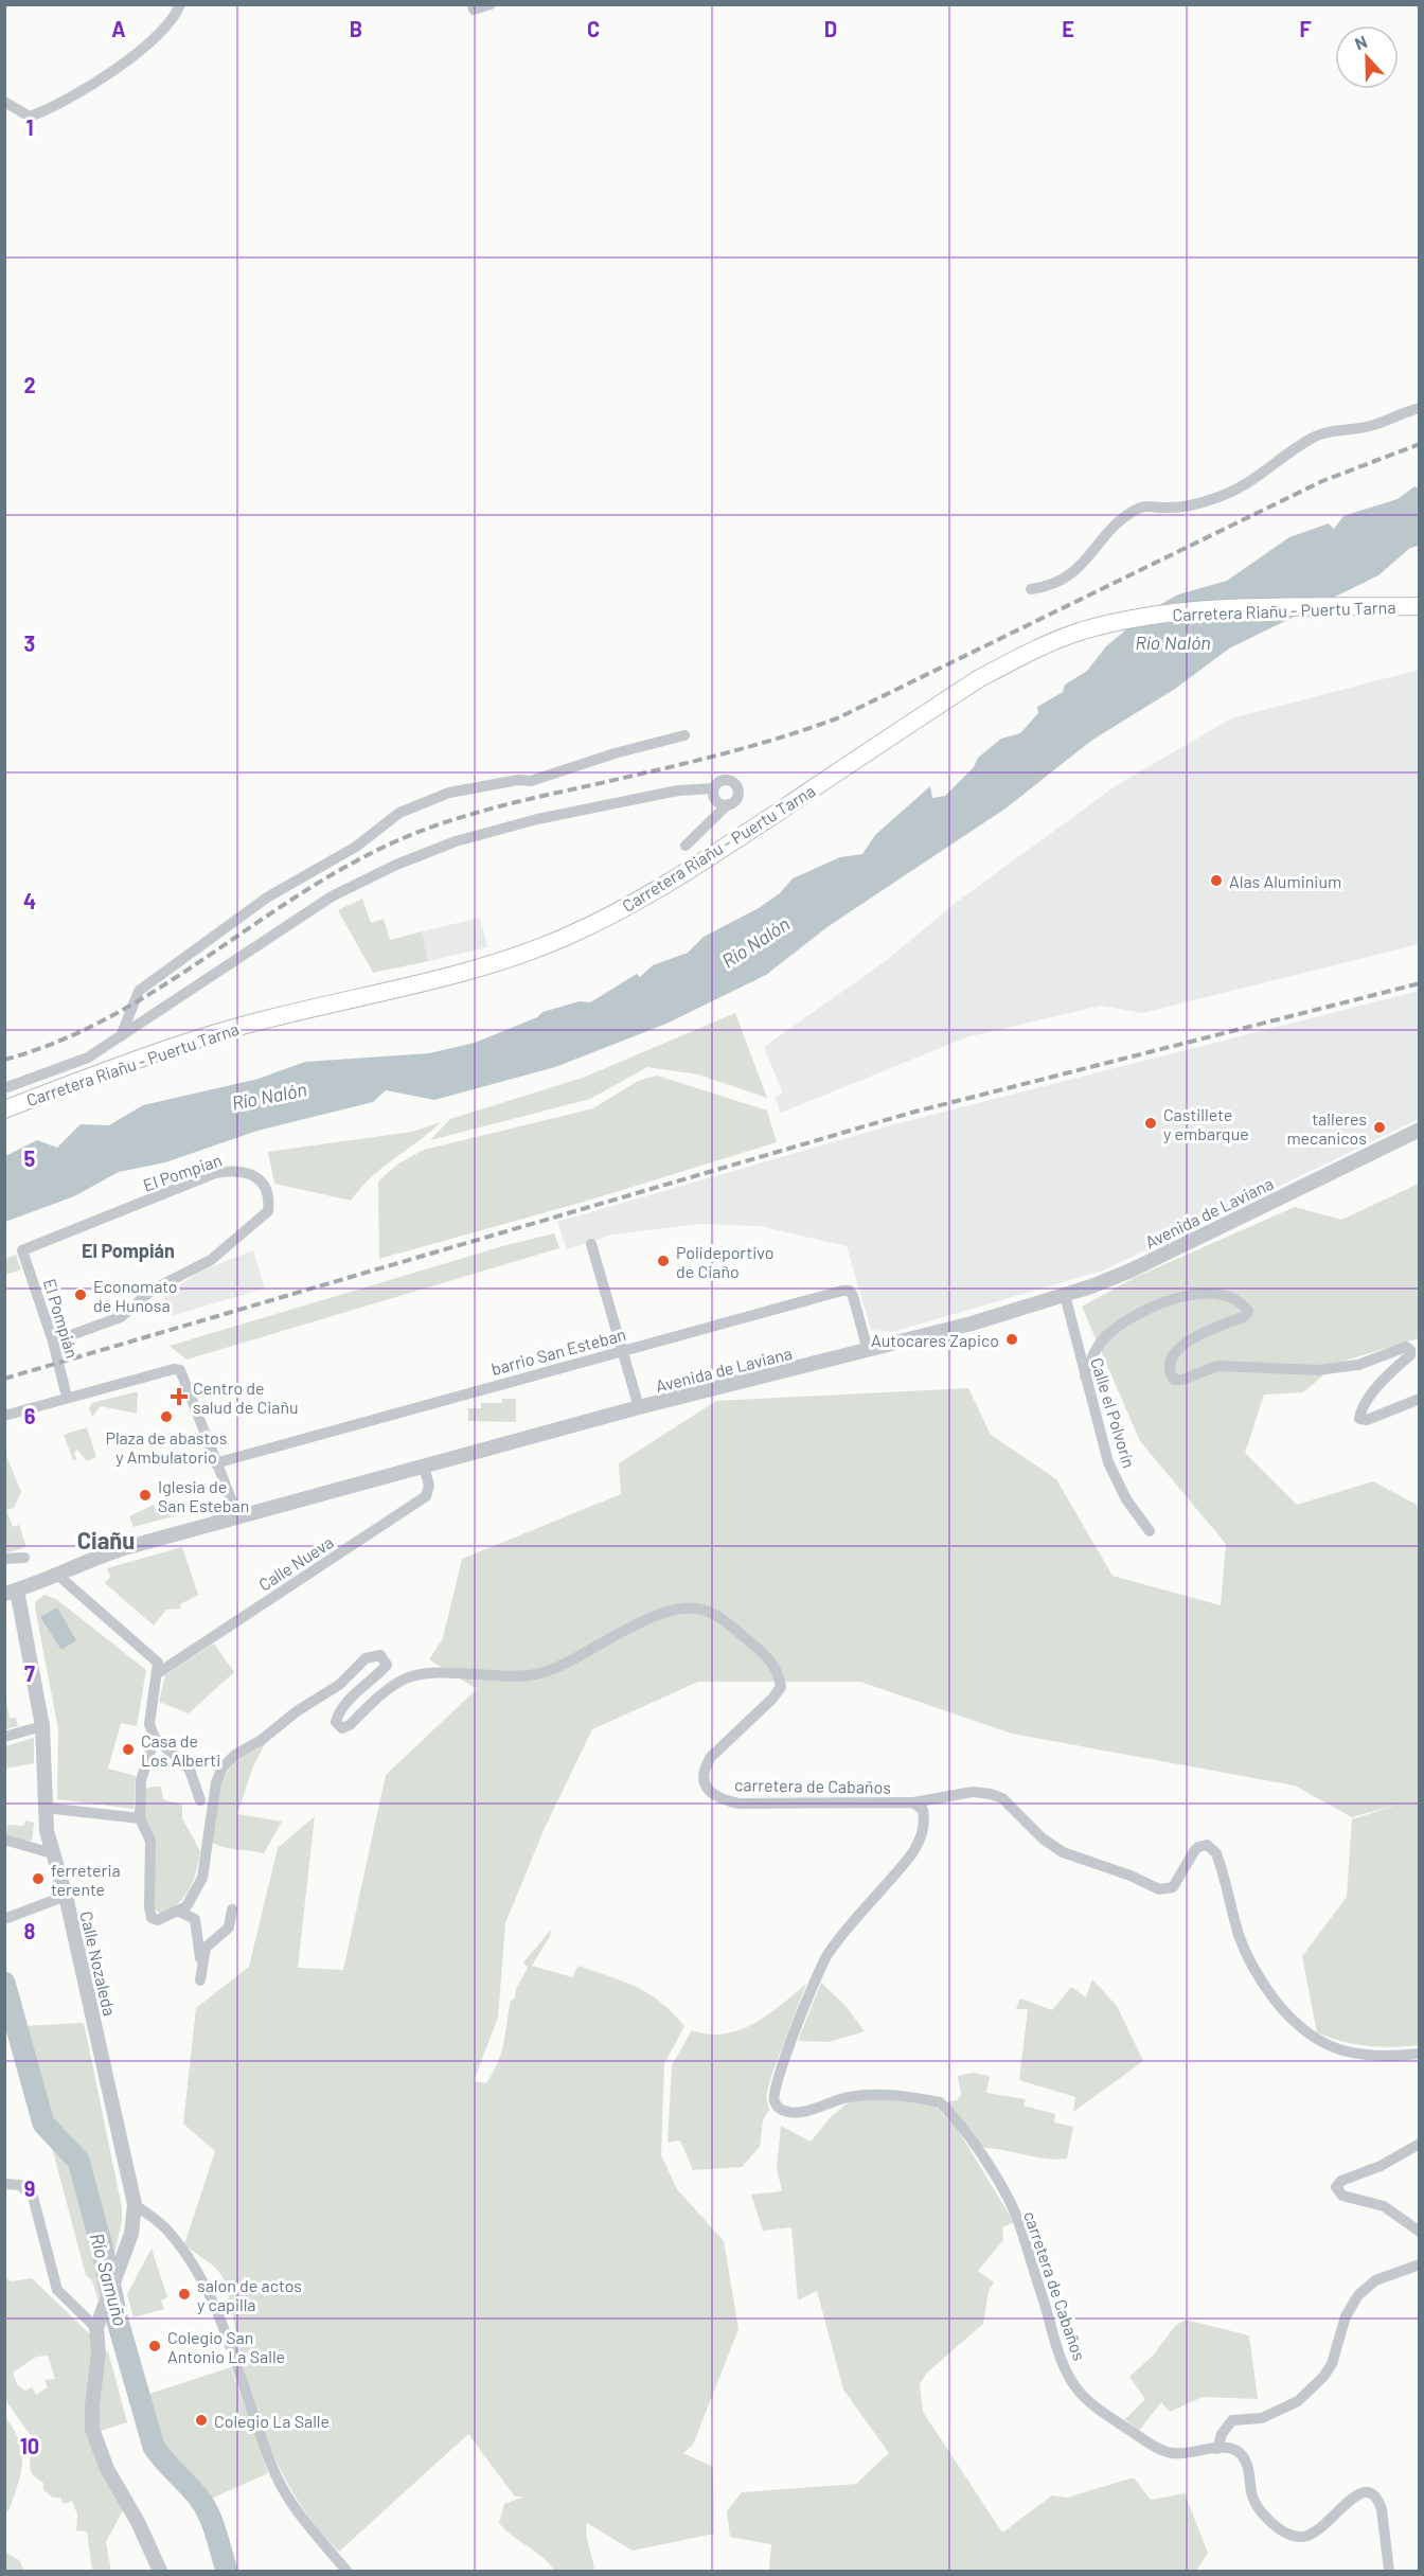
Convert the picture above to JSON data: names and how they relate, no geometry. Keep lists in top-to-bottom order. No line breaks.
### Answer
{"streets":{"main road":["Carretera Riañu - Puertu Tarna"],"street":["El Pompian","Avenida de Laviana","El Pompián","barrio San Esteban","Calle el Polvorín","Calle Nueva","carretera de Cabaños","Calle Nozaleda"]},"crossings":[["El Pompian","El Pompián"],["Avenida de Laviana","barrio San Esteban"],["Avenida de Laviana","Calle el Polvorín"],["Avenida de Laviana","Calle Nueva"],["Avenida de Laviana","Calle Nozaleda"]],"districts":["El Pompián","Ciañu"],"water":["Río Nalón","Río Samuño"],"places":{"other":["Alas Aluminium","Castillete y embarque","talleres mecanicos","Polideportivo de Ciaño","Economato de Hunosa","Autocares Zapico","Plaza de abastos y Ambulatorio","Iglesia de San Esteban","Casa de Los Alberti","ferreteria terente","salon de actos y capilla","Colegio San Antonio La Salle","Colegio La Salle"],"health":["Centro de salud de Ciañu"]},"north":"top","grid":{"columns":["A","B","C","D","E","F"],"rows":["1","2","3","4","5","6","7","8","9","10"]}}
